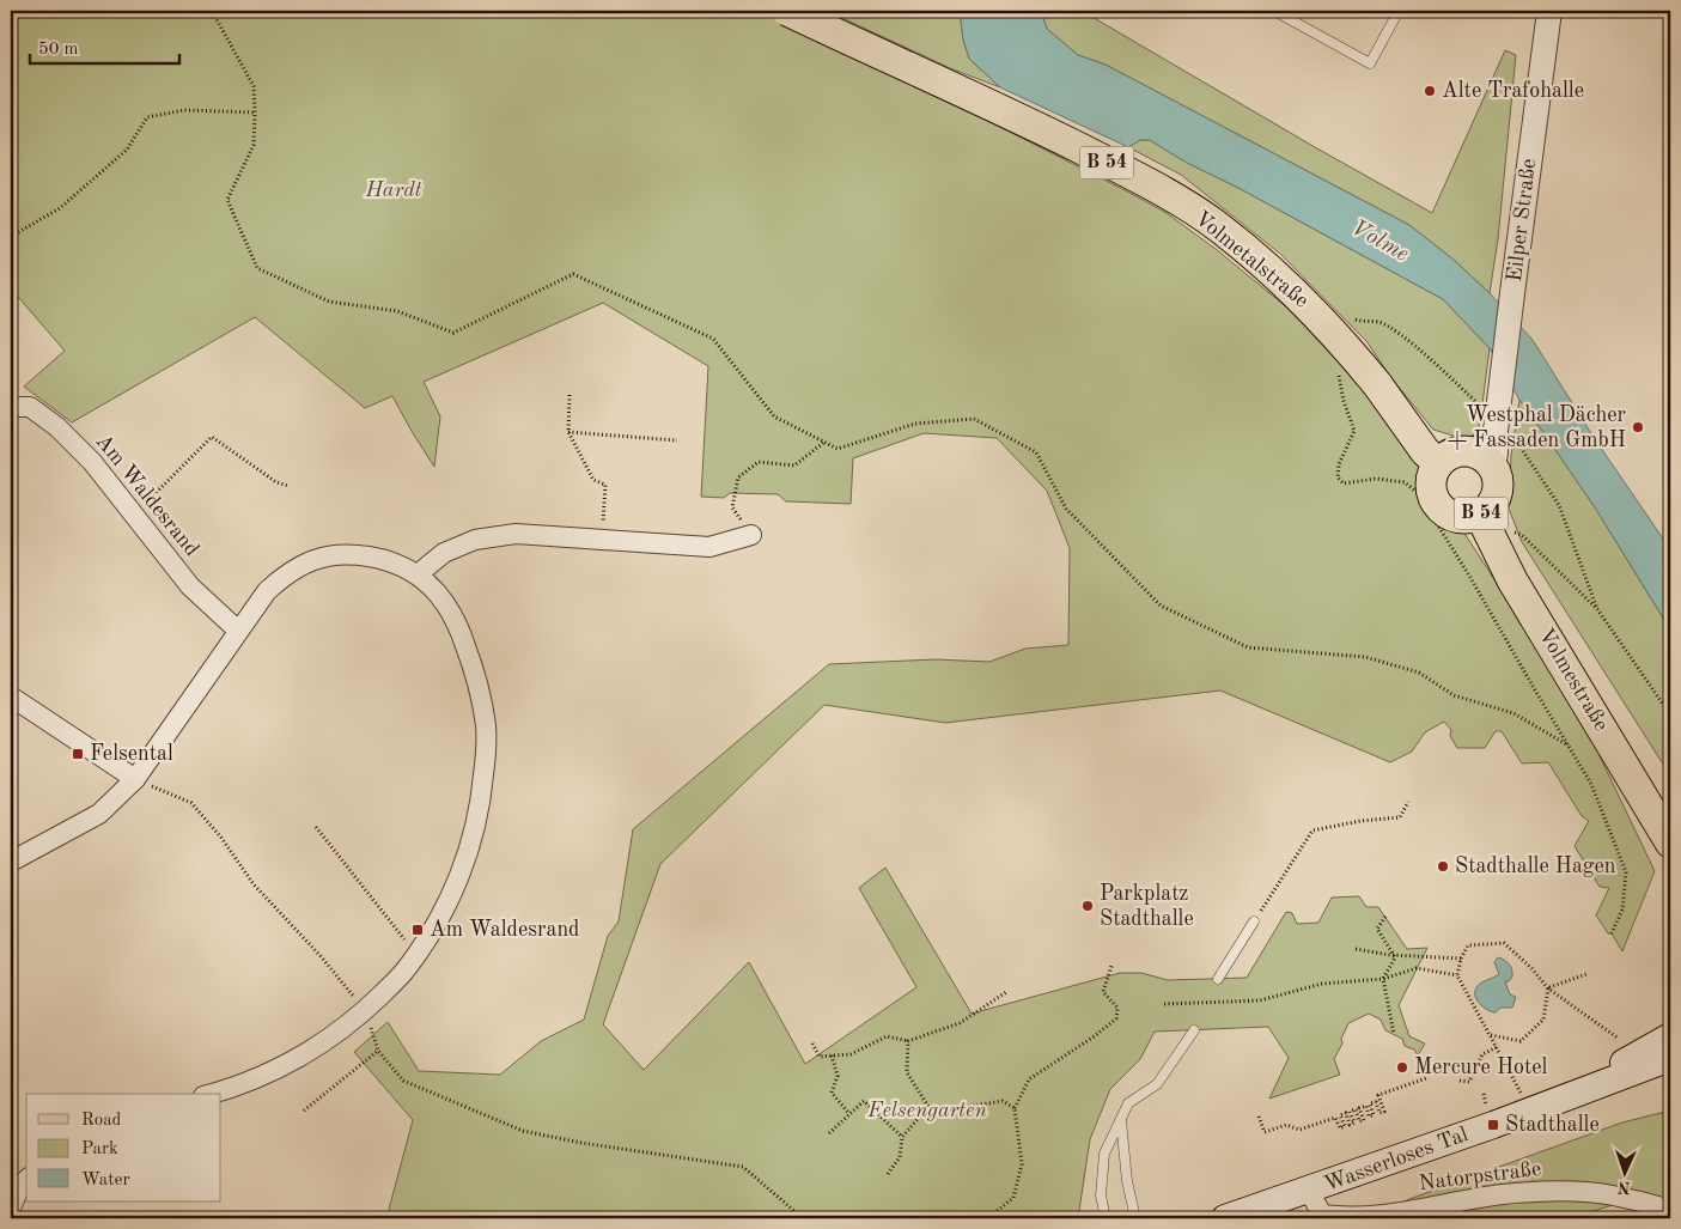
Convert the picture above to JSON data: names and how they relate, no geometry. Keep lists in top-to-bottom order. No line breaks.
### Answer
{"streets":{"main road":["B 54","Volmetalstraße","Volmestraße","Wasserloses Tal"],"street":["Eilper Straße","Am Waldesrand","Natorpstraße"]},"crossings":[["B 54","Eilper Straße"],["B 54","Volmetalstraße"],["B 54","Volmestraße"],["Eilper Straße","Volmetalstraße"],["Eilper Straße","Volmestraße"],["Volmetalstraße","Volmestraße"],["Wasserloses Tal","Natorpstraße"]],"water":["Volme"],"parks":["Hardt","Felsengarten"],"places":{"other":["Alte Trafohalle","Westphal Dächer + Fassaden GmbH","Stadthalle Hagen","Parkplatz Stadthalle","Mercure Hotel"],"transit":["Felsental","Am Waldesrand","Stadthalle"]},"legend":["Road","Park","Water"],"scale_bar":"50 m","north":"bottom"}
